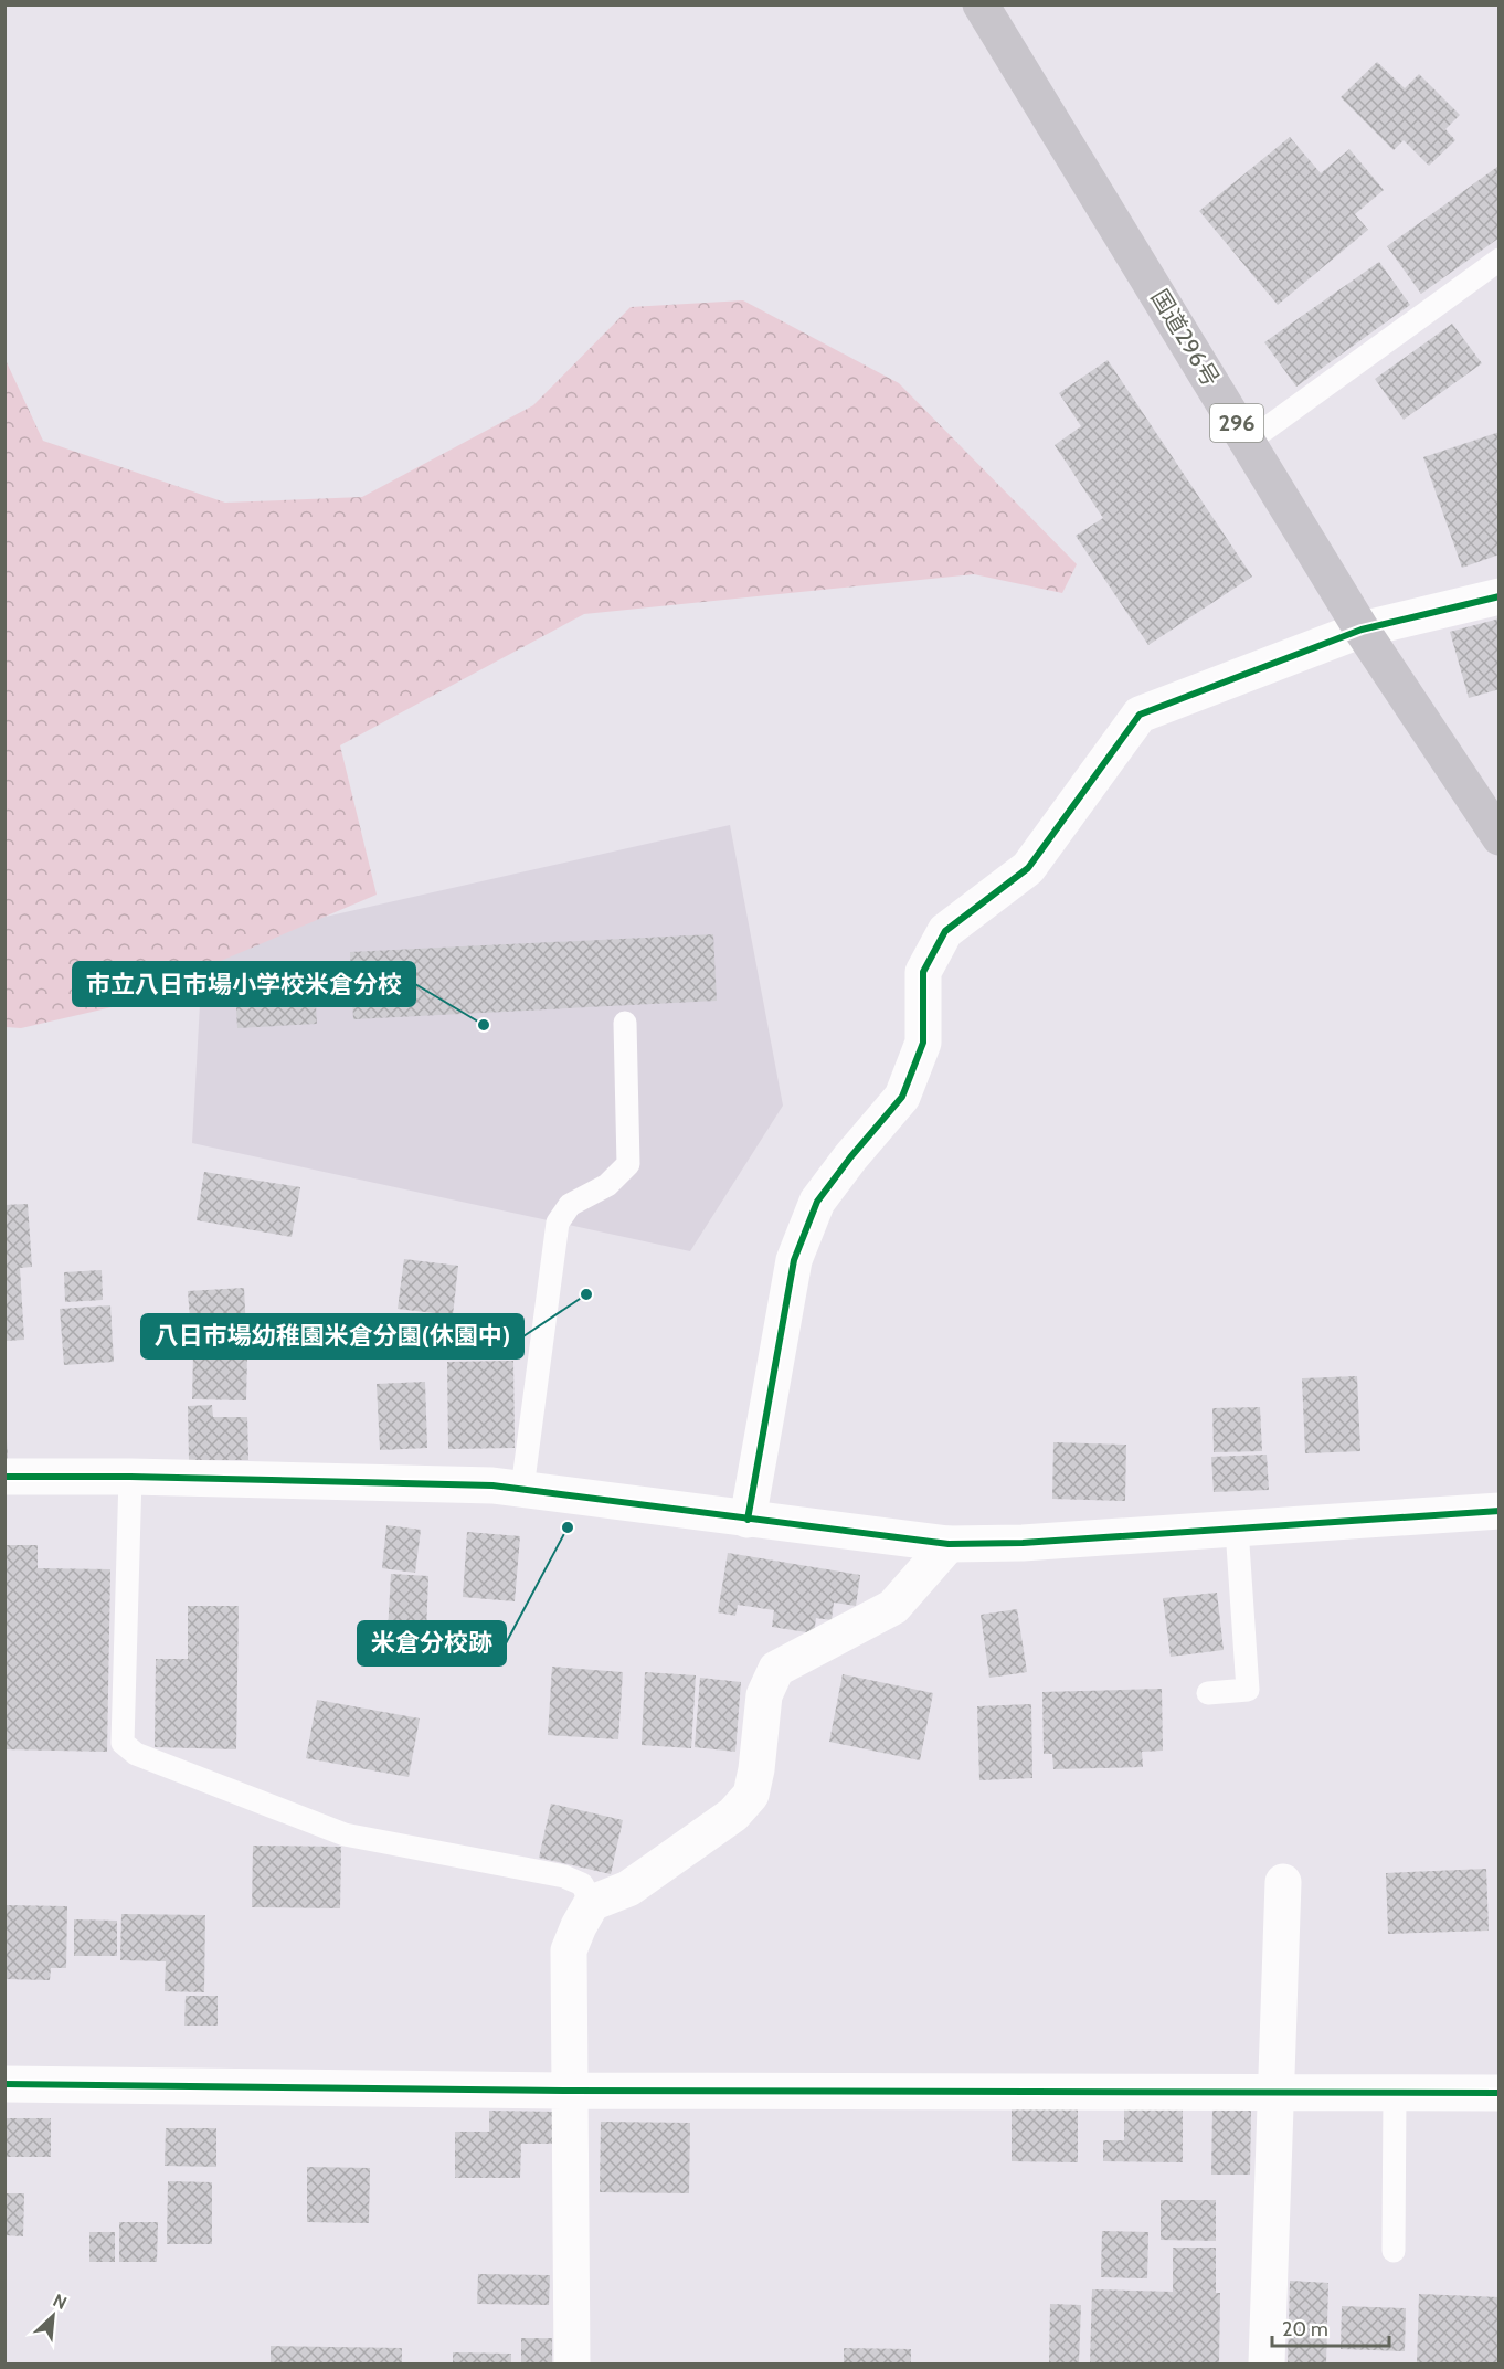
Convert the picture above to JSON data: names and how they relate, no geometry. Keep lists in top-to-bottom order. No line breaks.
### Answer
{"streets":{"highway":["国道296号","296"]},"places":["市立八日市場小学校米倉分校","八日市場幼稚園米倉分園(休園中)","米倉分校跡"],"scale_bar":"20 m","north":"top right"}
